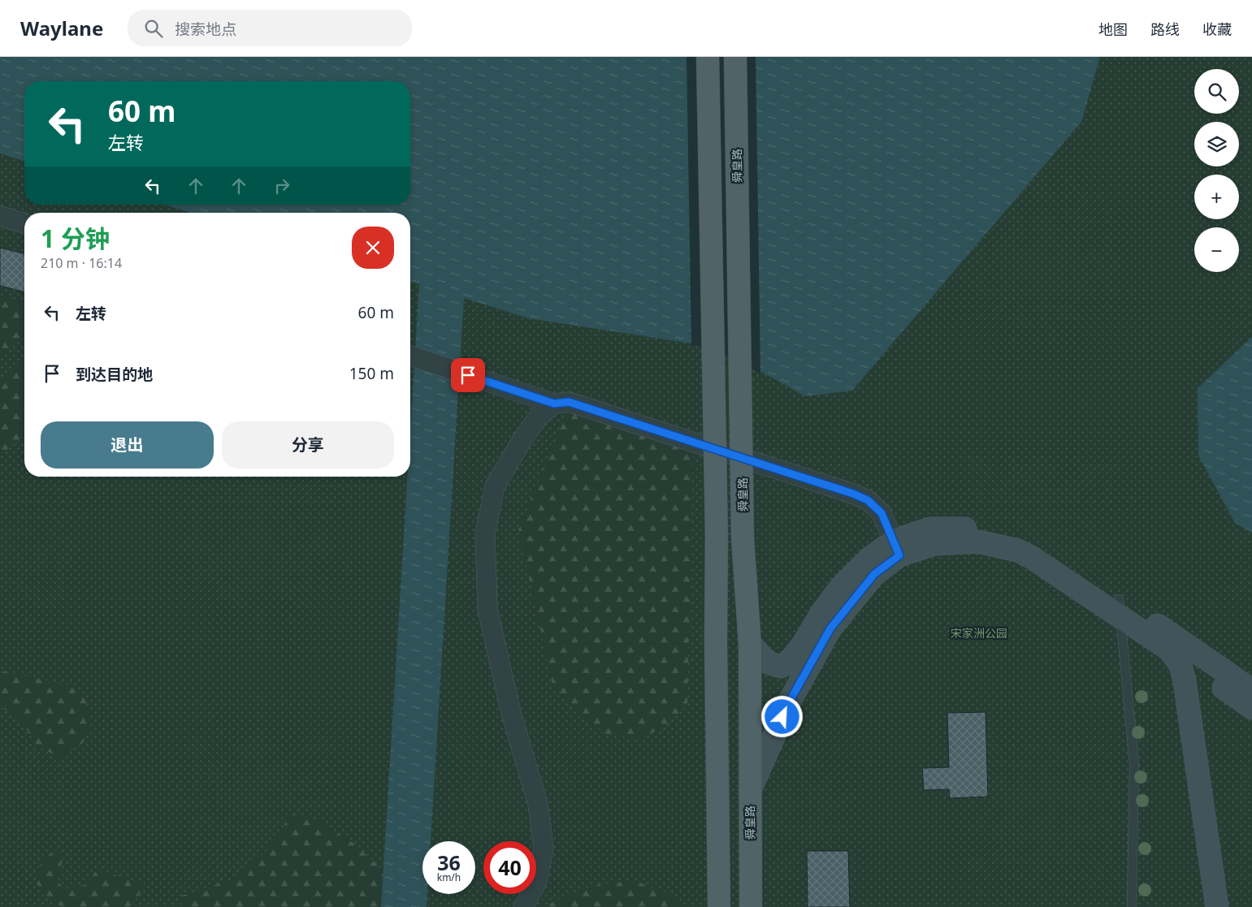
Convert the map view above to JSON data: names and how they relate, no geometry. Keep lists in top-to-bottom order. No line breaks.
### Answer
{"streets":{"main road":["舜皇路"]},"parks":["宋家洲公园"],"page":{"header":"Waylane","search":"搜索地点","nav":["地图","路线","收藏"],"map_buttons":["+","−"],"turn":["60 m","左转"],"heading":["1 分钟","210 m · 16:14"],"list":[{"name":"左转","value":"60 m"},{"name":"到达目的地","value":"150 m"}],"buttons":["退出","分享"],"speed":"36 km/h","limit":"40"}}
